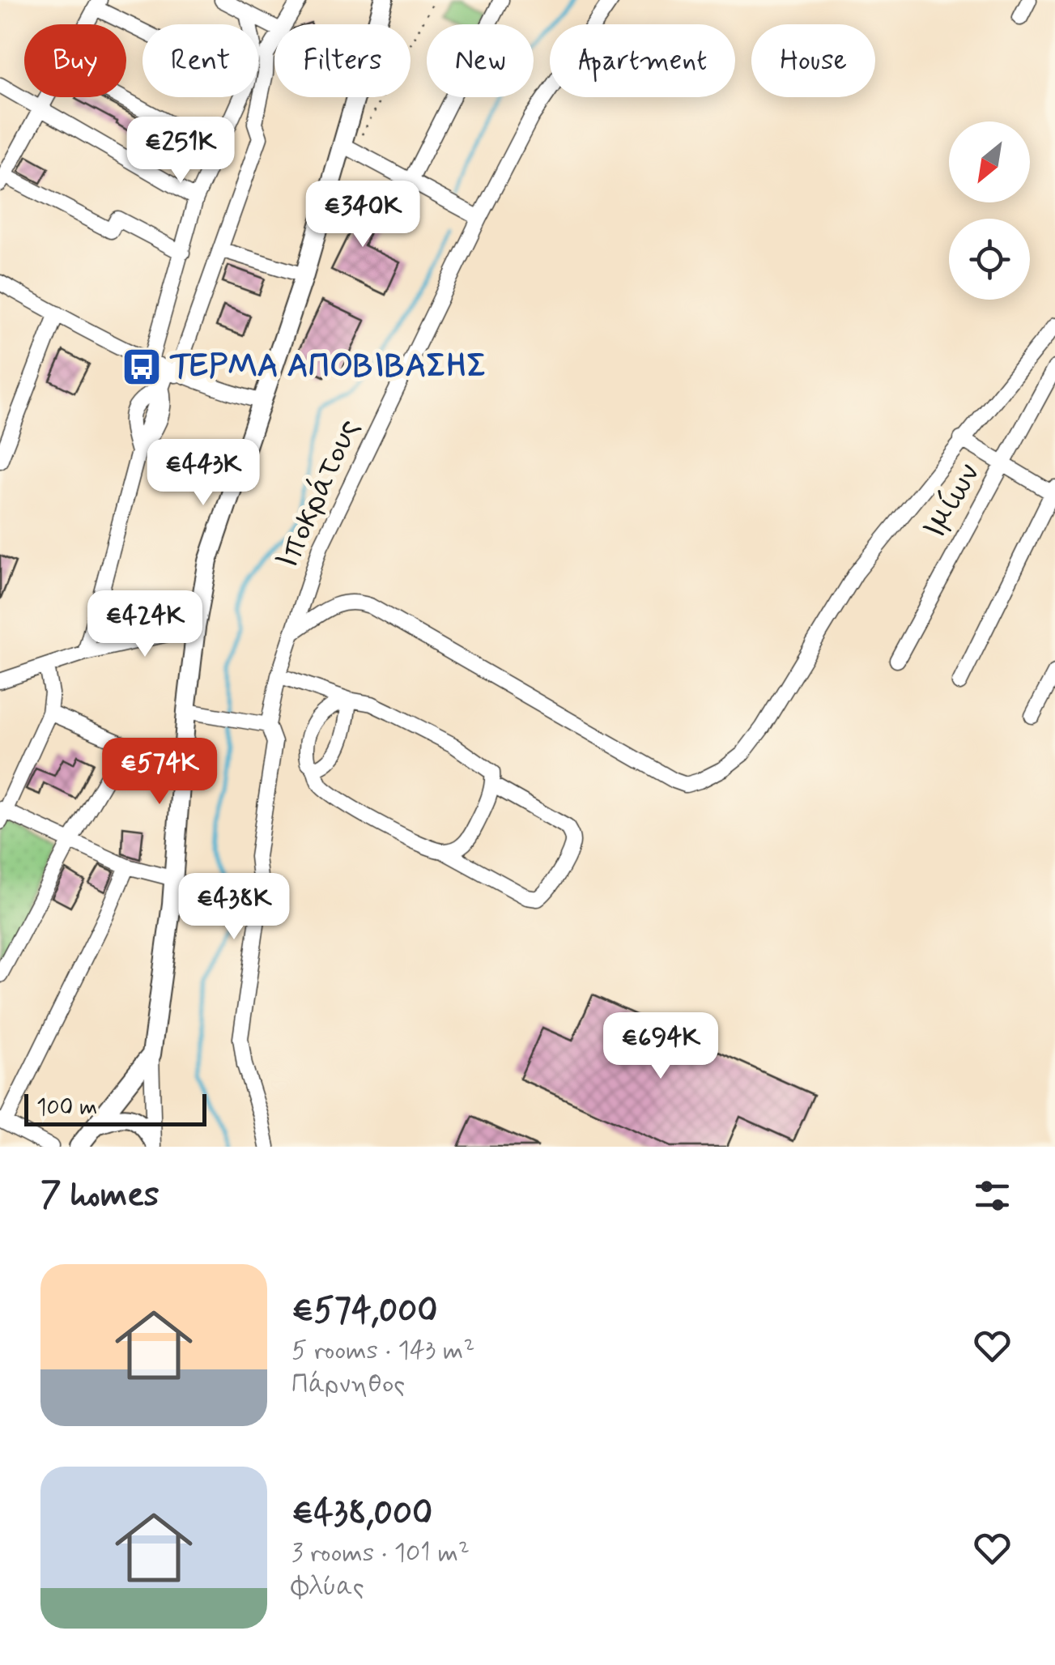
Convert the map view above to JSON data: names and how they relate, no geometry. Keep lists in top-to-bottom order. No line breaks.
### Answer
{"streets":{"street":["Ιποκράτους","Ιμίων"]},"places":{"bus stop":["ΤΕΡΜΑ ΑΠΟΒΙΒΑΣΗΣ"]},"scale_bar":"100 m","north":"bottom left","page":{"chip":["Buy","Rent","Filters","New","Apartment","House"],"price":["€251K","€340K","€443K","€424K","€574K","€438K","€694K"],"scale":"100 m","heading":"7 homes","list":[{"name":"€574,000","note":"5 rooms · 143 m² · Πάρνηθος"},{"name":"€438,000","note":"3 rooms · 101 m² · Φλύας"}]}}
